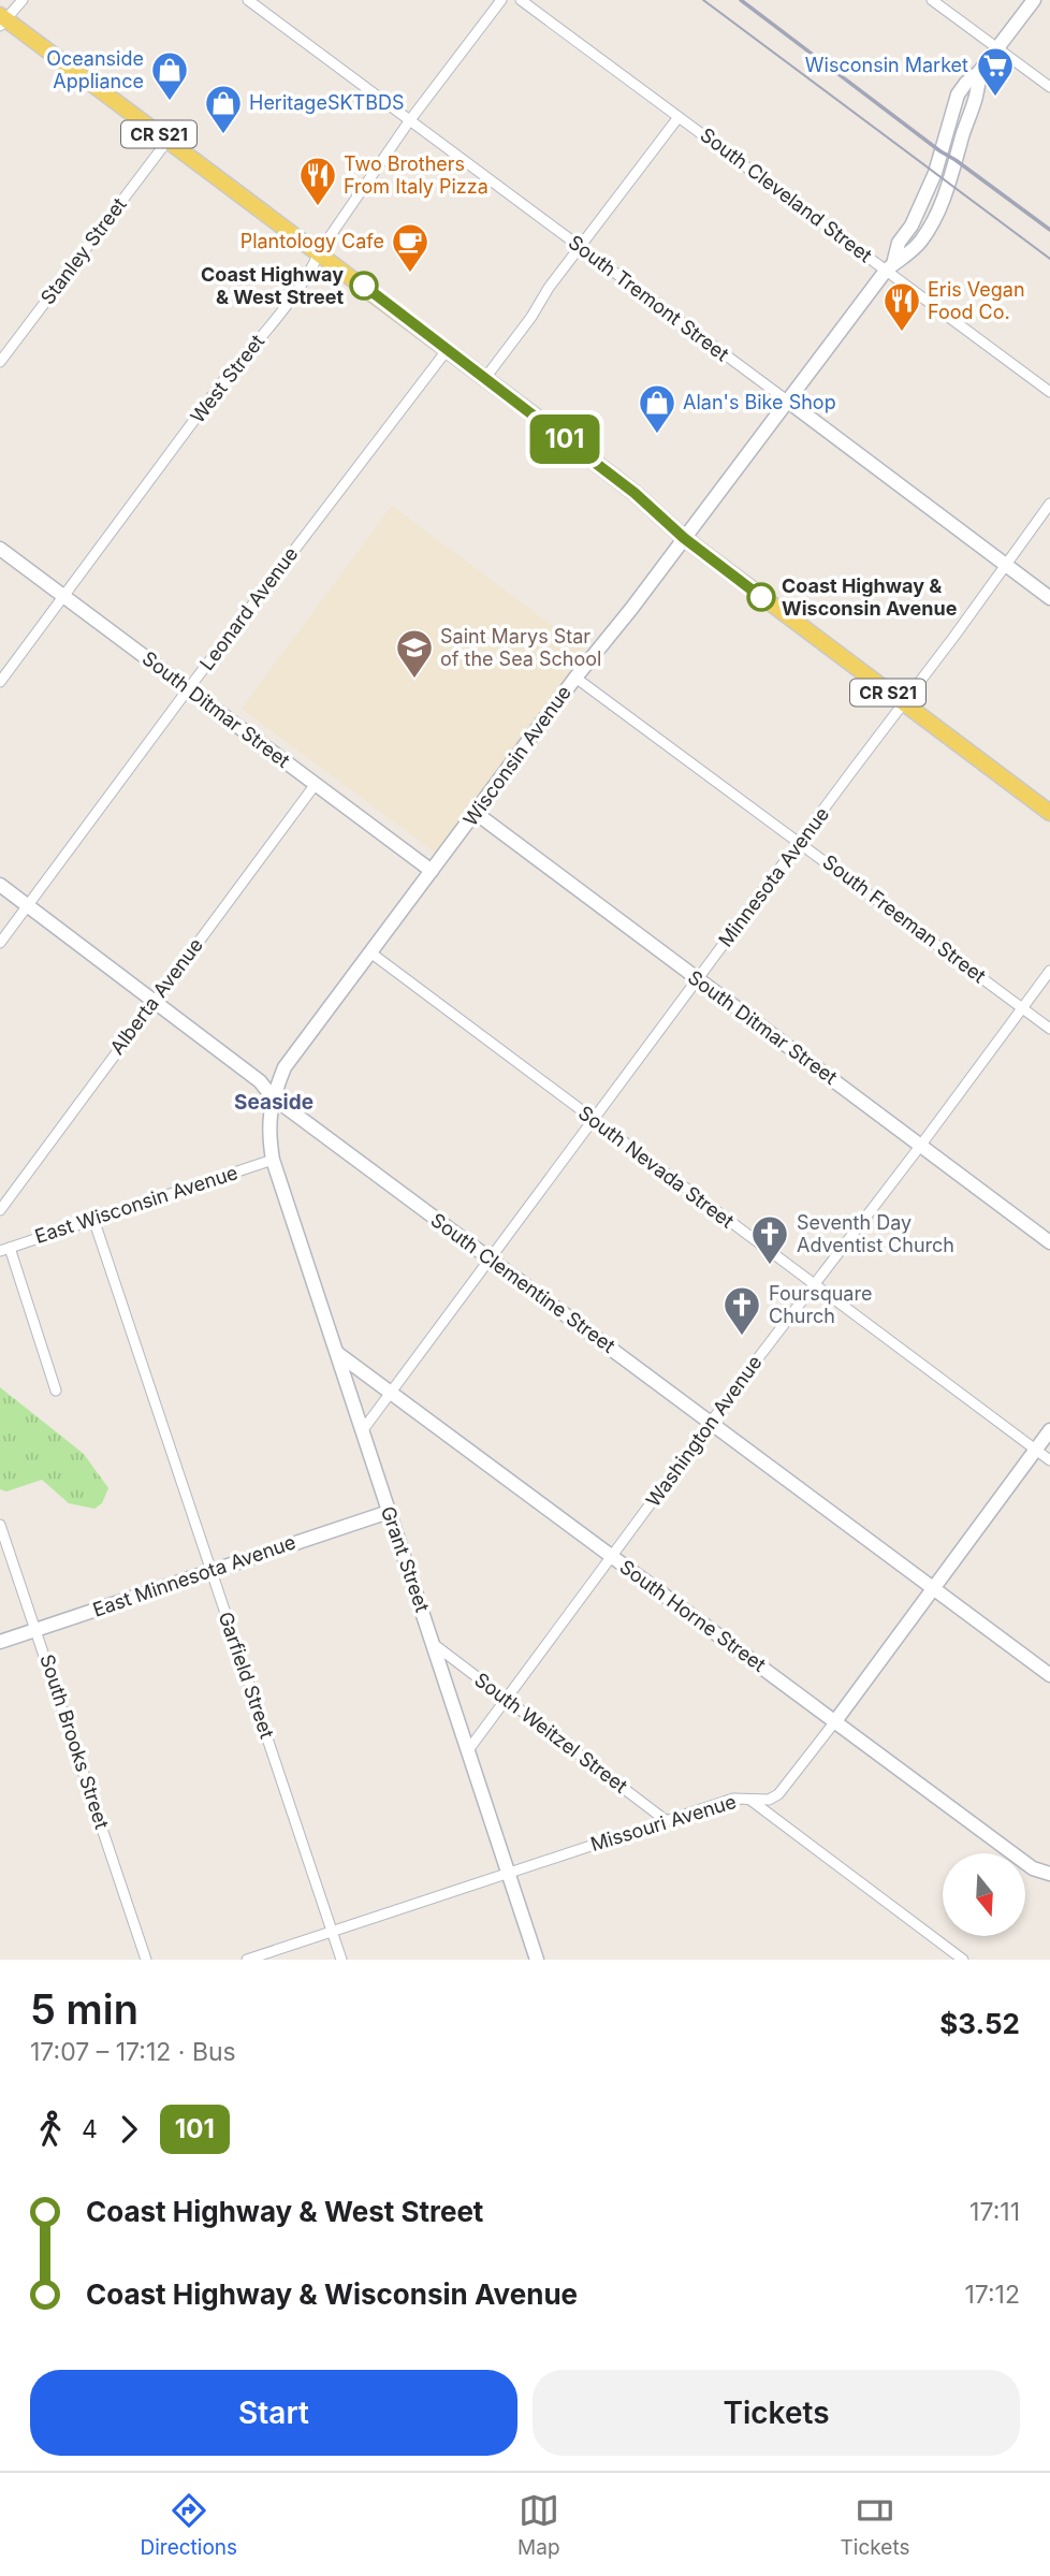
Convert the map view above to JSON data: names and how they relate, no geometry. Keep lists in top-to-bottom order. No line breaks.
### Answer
{"streets":{"main road":["CR S21"],"street":["South Cleveland Street","Stanley Street","South Tremont Street","West Street","Leonard Avenue","South Ditmar Street","Wisconsin Avenue","Minnesota Avenue","South Freeman Street","Alberta Avenue","South Nevada Street","East Wisconsin Avenue","South Clementine Street","Washington Avenue","Grant Street","East Minnesota Avenue","South Horne Street","Garfield Street","South Weitzel Street","South Brooks Street","Missouri Avenue"]},"crossings":[["CR S21","Stanley Street"],["CR S21","West Street"],["CR S21","Leonard Avenue"],["CR S21","Wisconsin Avenue"],["CR S21","Minnesota Avenue"],["South Cleveland Street","Wisconsin Avenue"],["South Tremont Street","West Street"],["South Tremont Street","Wisconsin Avenue"],["South Tremont Street","Minnesota Avenue"],["West Street","South Ditmar Street"],["Leonard Avenue","South Ditmar Street"],["Leonard Avenue","South Clementine Street"],["South Ditmar Street","Wisconsin Avenue"],["South Ditmar Street","Minnesota Avenue"],["South Ditmar Street","Alberta Avenue"],["South Ditmar Street","Washington Avenue"],["Wisconsin Avenue","South Freeman Street"],["Wisconsin Avenue","South Nevada Street"],["Wisconsin Avenue","East Wisconsin Avenue"],["Wisconsin Avenue","South Clementine Street"],["Wisconsin Avenue","Grant Street"],["Minnesota Avenue","South Freeman Street"],["Minnesota Avenue","South Nevada Street"],["Minnesota Avenue","South Clementine Street"],["Minnesota Avenue","Grant Street"],["Minnesota Avenue","South Horne Street"],["South Freeman Street","Washington Avenue"],["Alberta Avenue","South Clementine Street"],["South Nevada Street","Washington Avenue"],["South Nevada Street","Missouri Avenue"],["East Wisconsin Avenue","Grant Street"],["East Wisconsin Avenue","Garfield Street"],["South Clementine Street","Washington Avenue"],["South Clementine Street","Missouri Avenue"],["Washington Avenue","Grant Street"],["Washington Avenue","South Horne Street"],["Washington Avenue","South Weitzel Street"],["Grant Street","East Minnesota Avenue"],["Grant Street","South Horne Street"],["Grant Street","South Weitzel Street"],["Grant Street","Missouri Avenue"],["East Minnesota Avenue","Garfield Street"],["East Minnesota Avenue","South Brooks Street"],["South Horne Street","Missouri Avenue"],["Garfield Street","Missouri Avenue"],["South Weitzel Street","Missouri Avenue"]],"districts":["Seaside"],"places":{"supermarket":["Wisconsin Market"],"shop":["Oceanside Appliance","HeritageSKTBDS","Alan's Bike Shop"],"restaurant":["Two Brothers From Italy Pizza","Eris Vegan Food Co."],"cafe":["Plantology Cafe"],"other":["Coast Highway & West Street","Coast Highway & Wisconsin Avenue"],"school or university":["Saint Marys Star of the Sea School"],"church":["Seventh Day Adventist Church","Foursquare Church"]},"lines":["bus line 101"],"north":"bottom","page":{"on_map":"101","heading":["5 min","17:07 – 17:12 · Bus","$3.52"],"legs":["4","101"],"list":[{"name":"Coast Highway & West Street","value":"17:11"},{"name":"Coast Highway & Wisconsin Avenue","value":"17:12"}],"buttons":["Start","Tickets"],"tabs":["Directions","Map","Tickets"]}}
